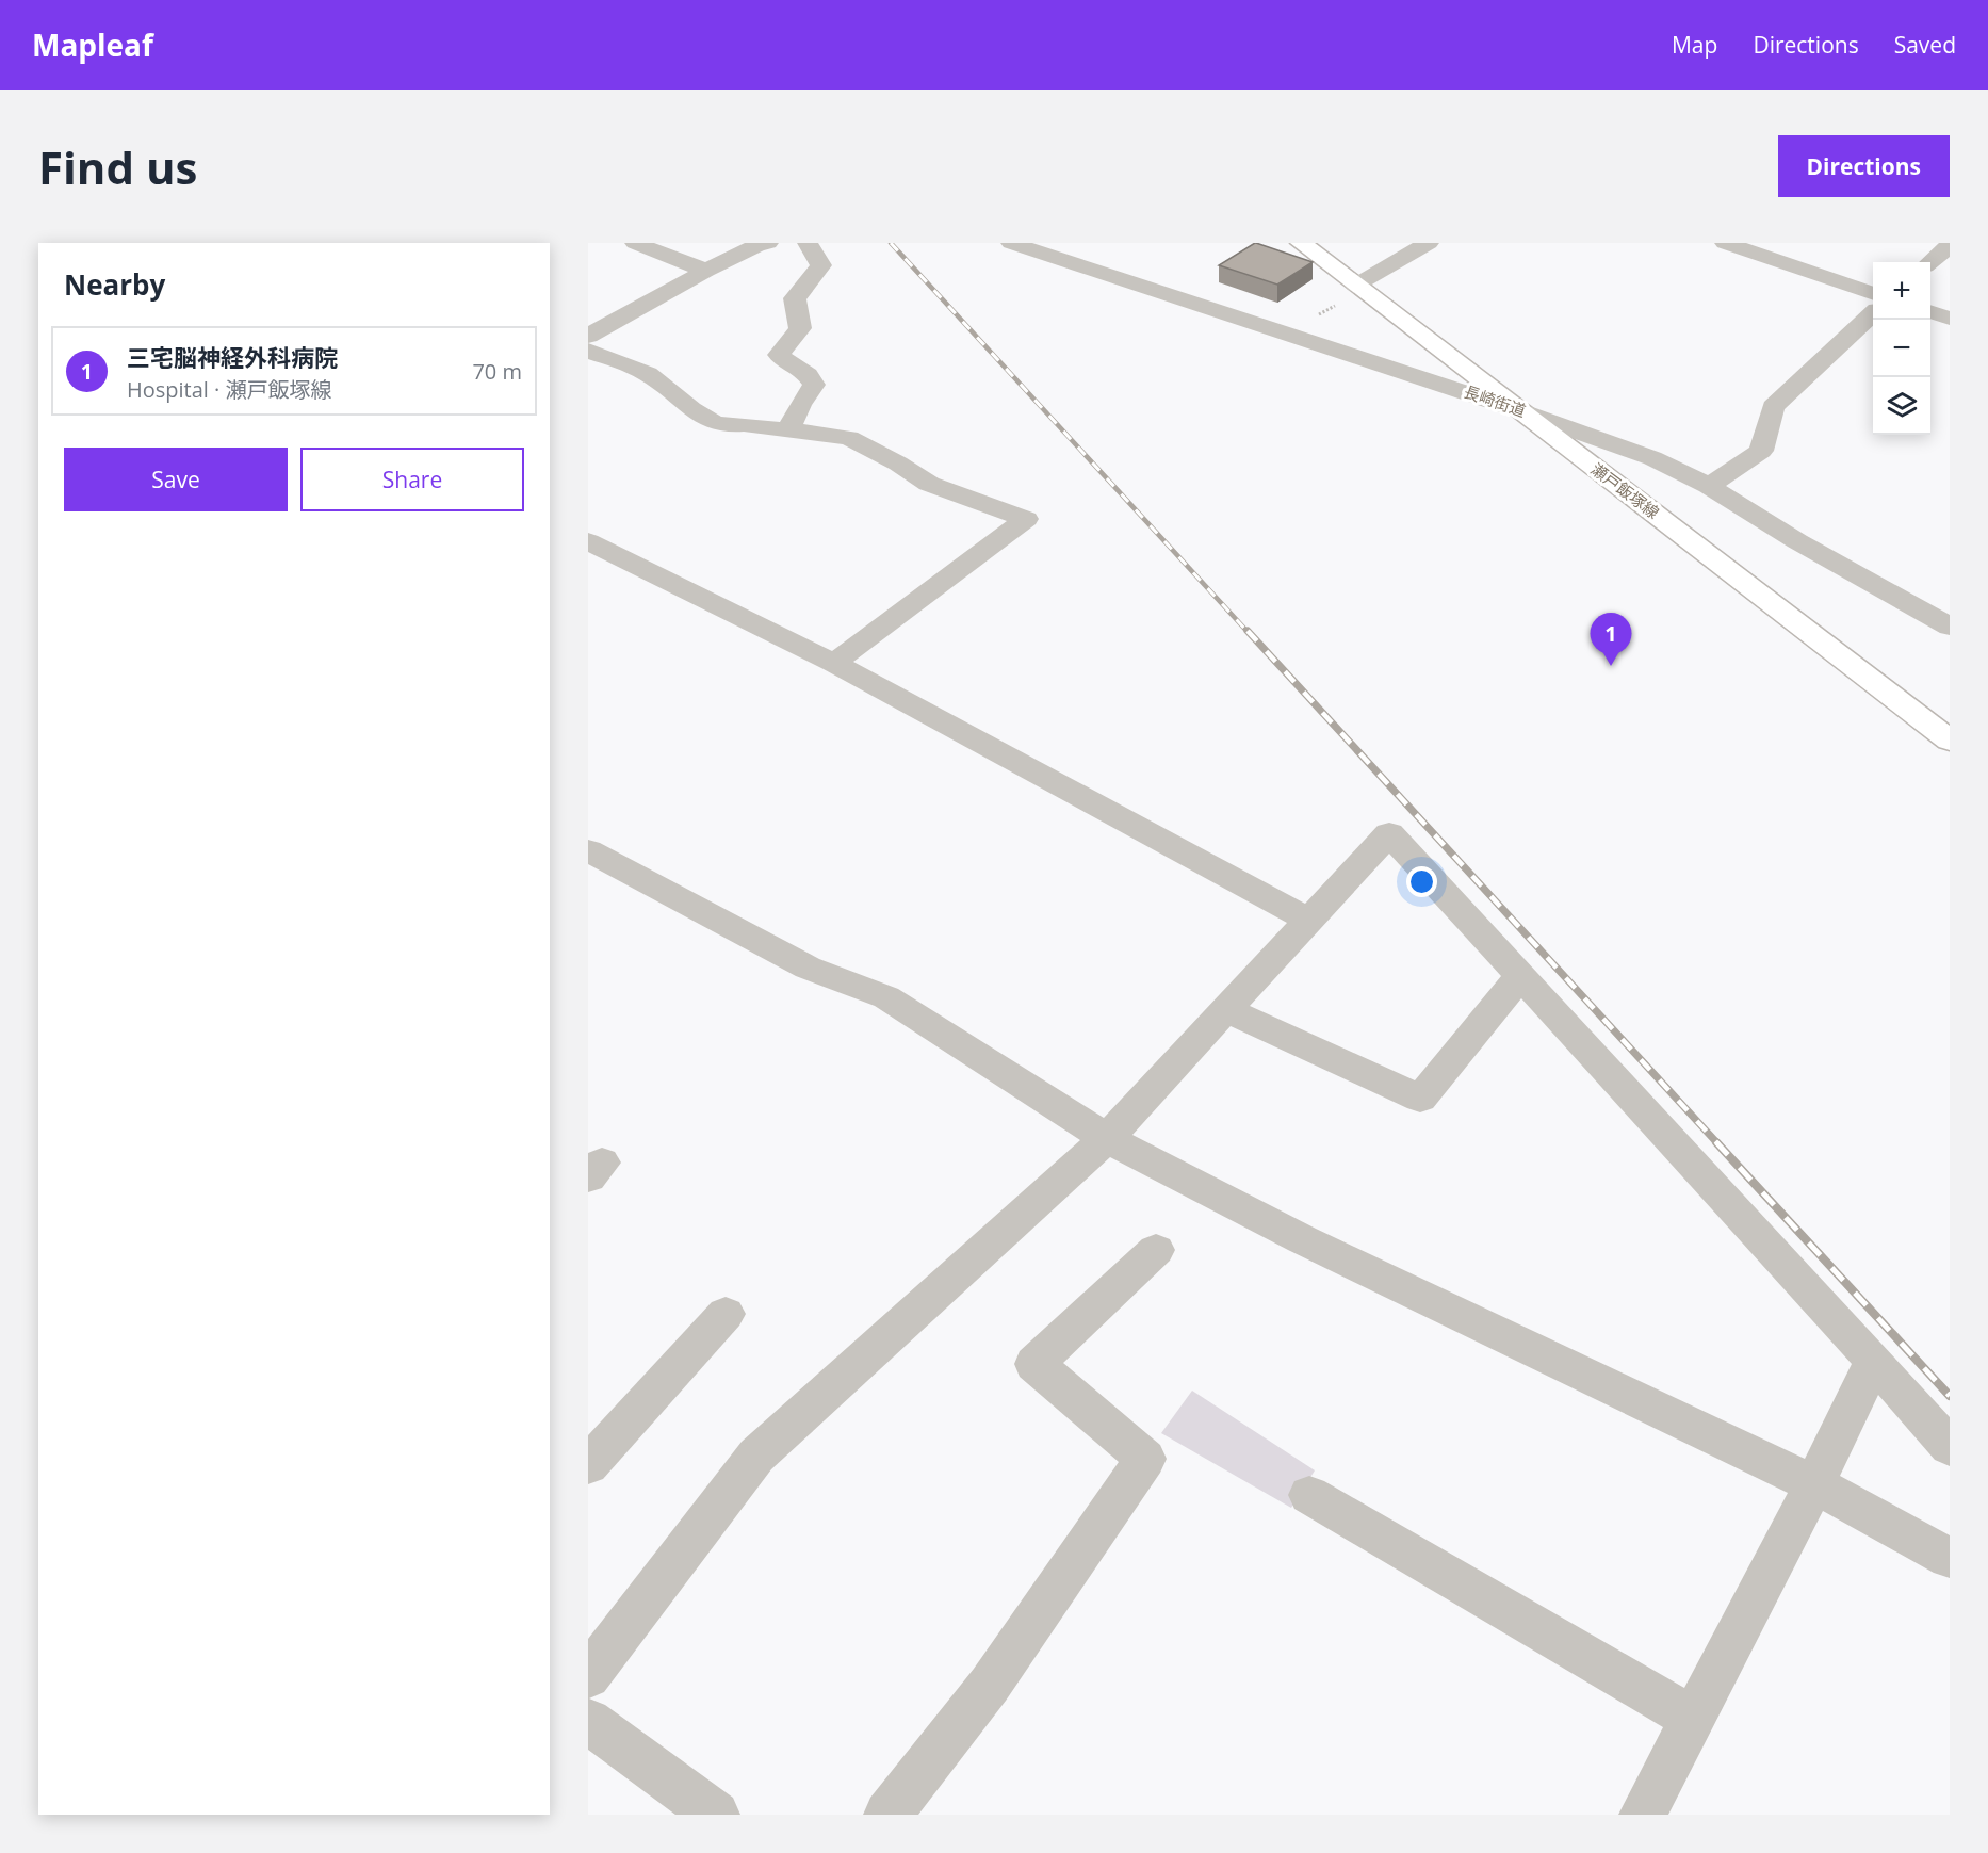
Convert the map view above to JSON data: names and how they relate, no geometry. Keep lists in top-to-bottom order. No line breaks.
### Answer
{"streets":{"main road":["瀬戸飯塚線"],"street":["長崎街道"]},"crossings":[["長崎街道","瀬戸飯塚線"]],"page":{"header":"Mapleaf","nav":["Map","Directions","Saved"],"buttons":["Directions",["Save","Share"]],"title":"Find us","heading":"Nearby","map_buttons":["+","−"],"list":[{"mark":"1","name":"三宅脳神経外科病院","note":"Hospital · 瀬戸飯塚線","value":"70 m"}],"pins":"1"}}
